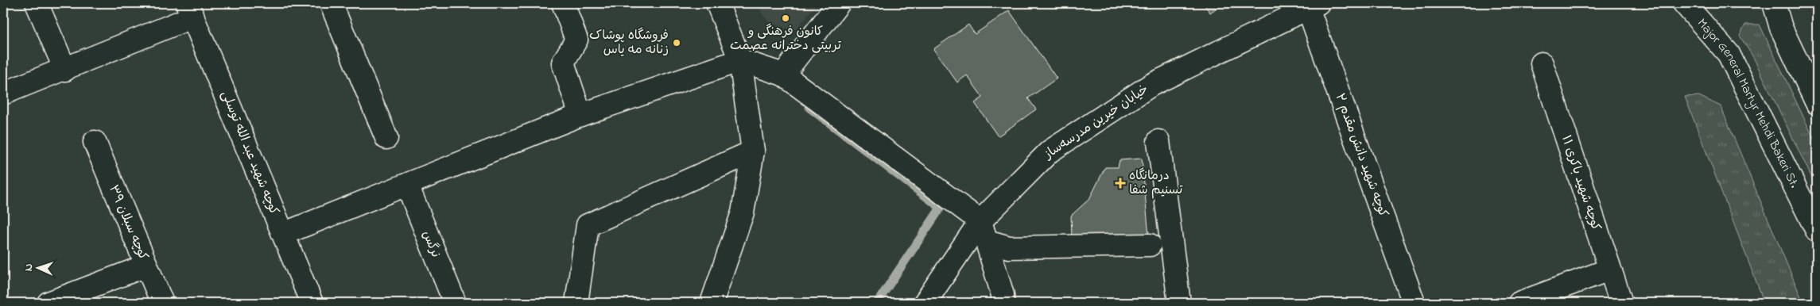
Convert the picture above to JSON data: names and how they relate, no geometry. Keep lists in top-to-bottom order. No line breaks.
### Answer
{"streets":{"street":["Major General Martyr Mehdi Bakeri St.","خیابان خیرین مدرسه‌ساز","کوچه شهید عبد الله توسلی","کوچه شهید دانش مقدم ۲","کوچه شهید باکری ۱۱","کوچه سبلان ۳۹","نرگس"]},"crossings":[["خیابان خیرین مدرسه‌ساز","کوچه شهید دانش مقدم ۲"]],"places":{"other":["کانون فرهنگی و تربیتی دخترانه عصمت","فروشگاه پوشاک زنانه مه یاس"],"health":["درمانگاه تسنیم شفا"]},"north":"left"}
